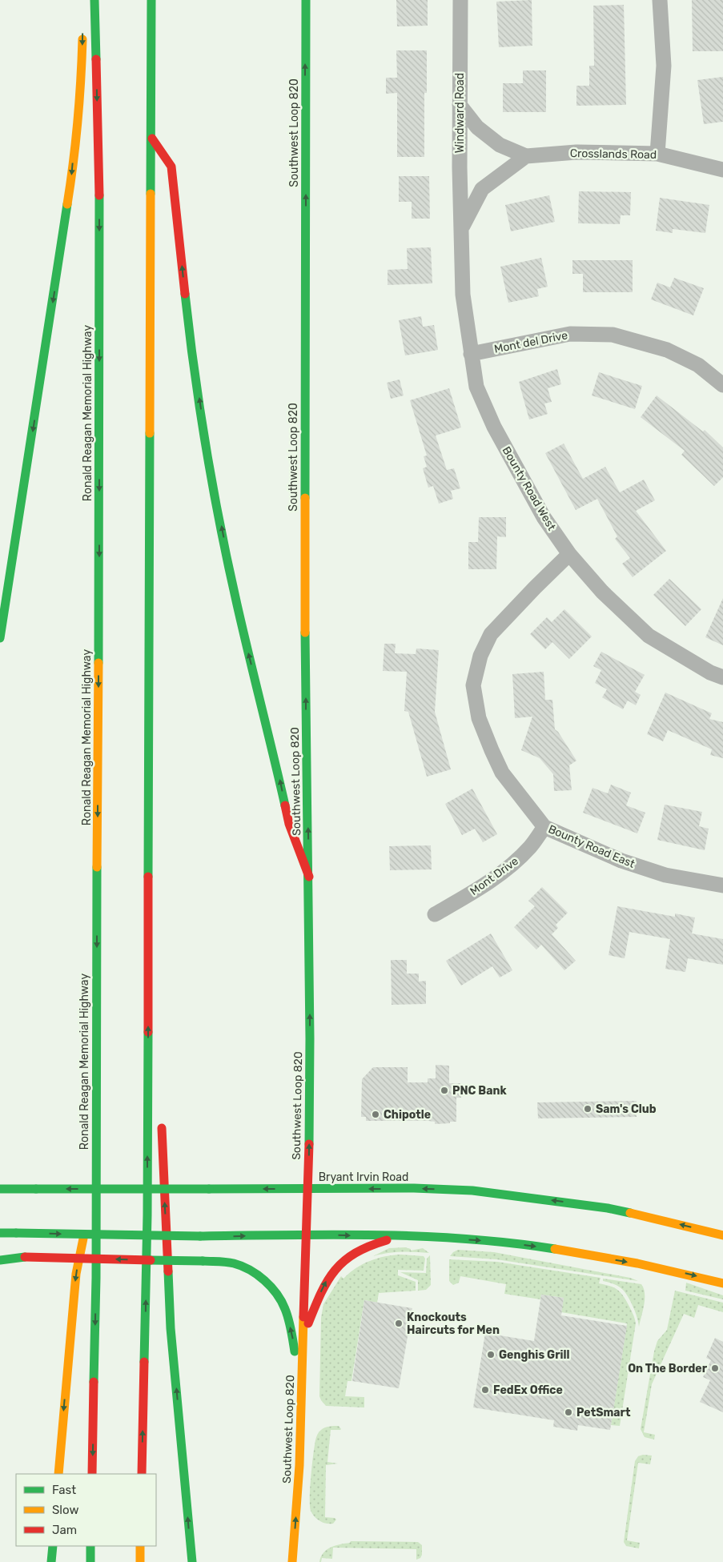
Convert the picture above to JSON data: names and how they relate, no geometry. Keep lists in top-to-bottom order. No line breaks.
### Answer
{"streets":{"main road":["Southwest Loop 820","Ronald Reagan Memorial Highway","Bryant Irvin Road"],"street":["Windward Road","Crosslands Road","Mont del Drive","Bounty Road West","Bounty Road East","Mont Drive"]},"crossings":[["Windward Road","Crosslands Road"],["Windward Road","Bounty Road West"],["Southwest Loop 820","Bryant Irvin Road"],["Mont del Drive","Bounty Road West"],["Bounty Road West","Bounty Road East"],["Bounty Road East","Mont Drive"]],"one_way":["Southwest Loop 820"],"places":["PNC Bank","Sam's Club","Chipotle","Knockouts Haircuts for Men","Genghis Grill","On The Border","FedEx Office","PetSmart"],"legend":["Fast","Slow","Jam"]}
